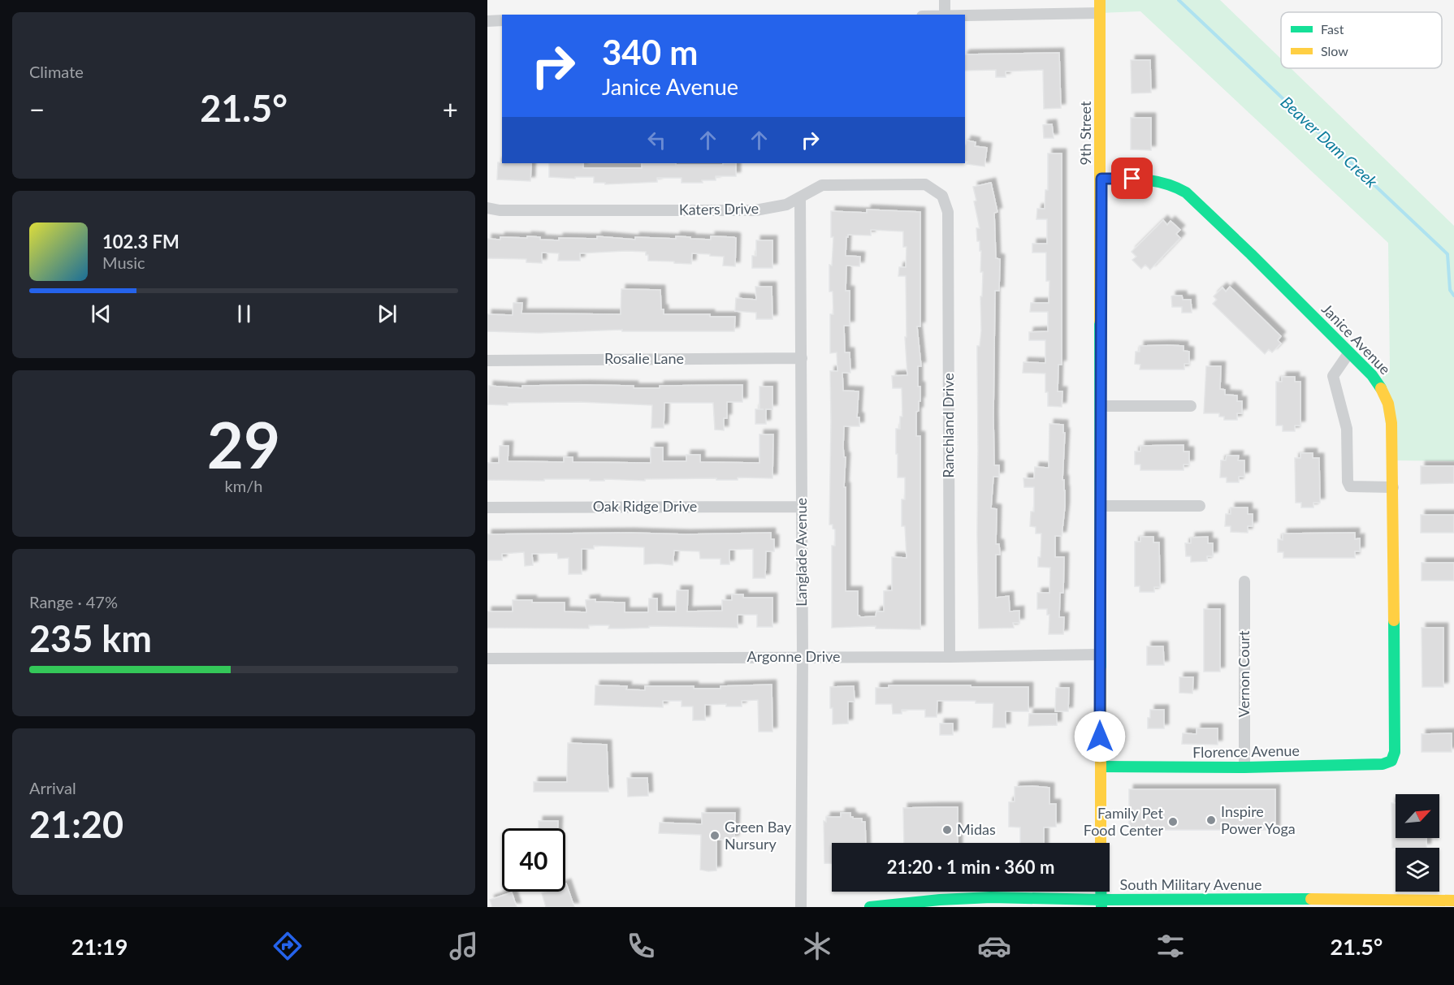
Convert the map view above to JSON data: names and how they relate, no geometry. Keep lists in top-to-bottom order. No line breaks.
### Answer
{"streets":{"street":["9th Street","Katers Drive","Janice Avenue","Rosalie Lane","Ranchland Drive","Oak Ridge Drive","Langlade Avenue","Argonne Drive","Vernon Court","Florence Avenue","South Military Avenue"]},"crossings":[["9th Street","Janice Avenue"],["9th Street","Argonne Drive"],["9th Street","Florence Avenue"],["Katers Drive","Ranchland Drive"],["Katers Drive","Langlade Avenue"],["Janice Avenue","Florence Avenue"],["Rosalie Lane","Langlade Avenue"],["Ranchland Drive","Argonne Drive"],["Oak Ridge Drive","Langlade Avenue"],["Langlade Avenue","Argonne Drive"],["Vernon Court","Florence Avenue"]],"water":["Beaver Dam Creek"],"places":["Inspire Power Yoga","Family Pet Food Center","Midas","Green Bay Nursury"],"legend":["Fast","Slow"],"north":"top right","page":{"tile":["Climate",["29","km/h"],["Range · 47%","235 km"],["Arrival","21:20"]],"turn":["340 m","Janice Avenue"],"heat":["−","21.5°","+"],"song":["102.3 FM","Music"],"limit":"40","trip":"21:20 · 1 min · 360 m","tabs":["21:19","21.5°"]}}
